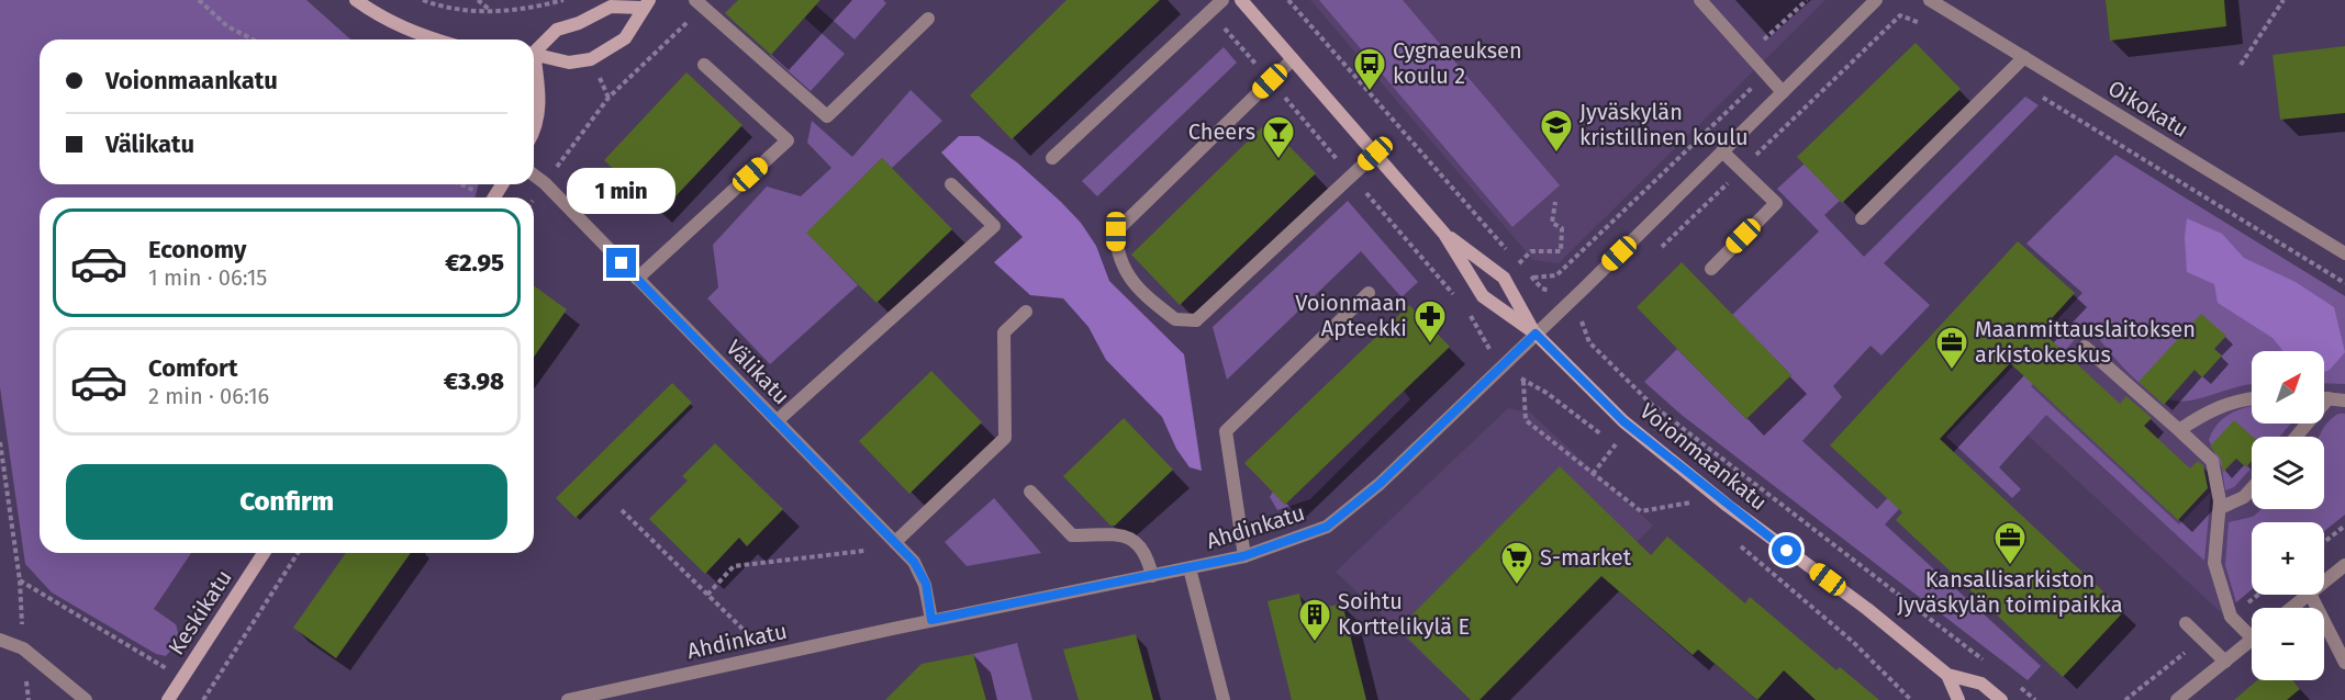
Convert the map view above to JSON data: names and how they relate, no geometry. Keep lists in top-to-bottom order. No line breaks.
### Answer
{"streets":{"main road":["Voionmaankatu","Keskikatu"],"street":["Oikokatu","Välikatu","Ahdinkatu"]},"crossings":[["Välikatu","Ahdinkatu"],["Voionmaankatu","Ahdinkatu"]],"places":{"bus stop":["Cygnaeuksen koulu 2"],"school or university":["Jyväskylän kristillinen koulu"],"bar":["Cheers"],"pharmacy":["Voionmaan Apteekki"],"office":["Maanmittauslaitoksen arkistokeskus","Kansallisarkiston Jyväskylän toimipaikka"],"supermarket":["S-market"],"building":["Soihtu Korttelikylä E"]},"north":"top right","page":{"banner":["Voionmaankatu","Välikatu"],"bubble":"1 min","list":[{"name":"Economy","note":"1 min · 06:15","value":"€2.95"},{"name":"Comfort","note":"2 min · 06:16","value":"€3.98"}],"map_buttons":["+","−"],"buttons":"Confirm"}}
